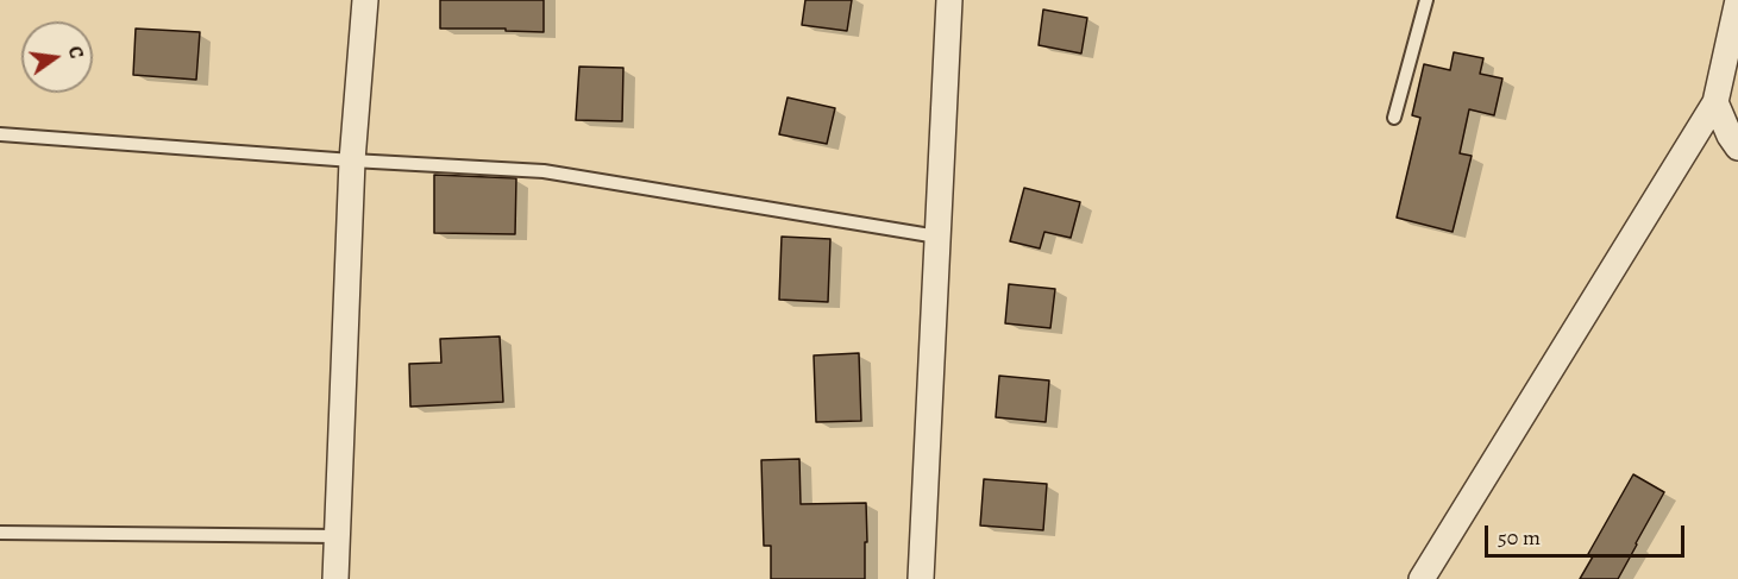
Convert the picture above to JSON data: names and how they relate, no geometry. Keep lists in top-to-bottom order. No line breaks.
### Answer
{"scale_bar":"50 m","north":"right"}
